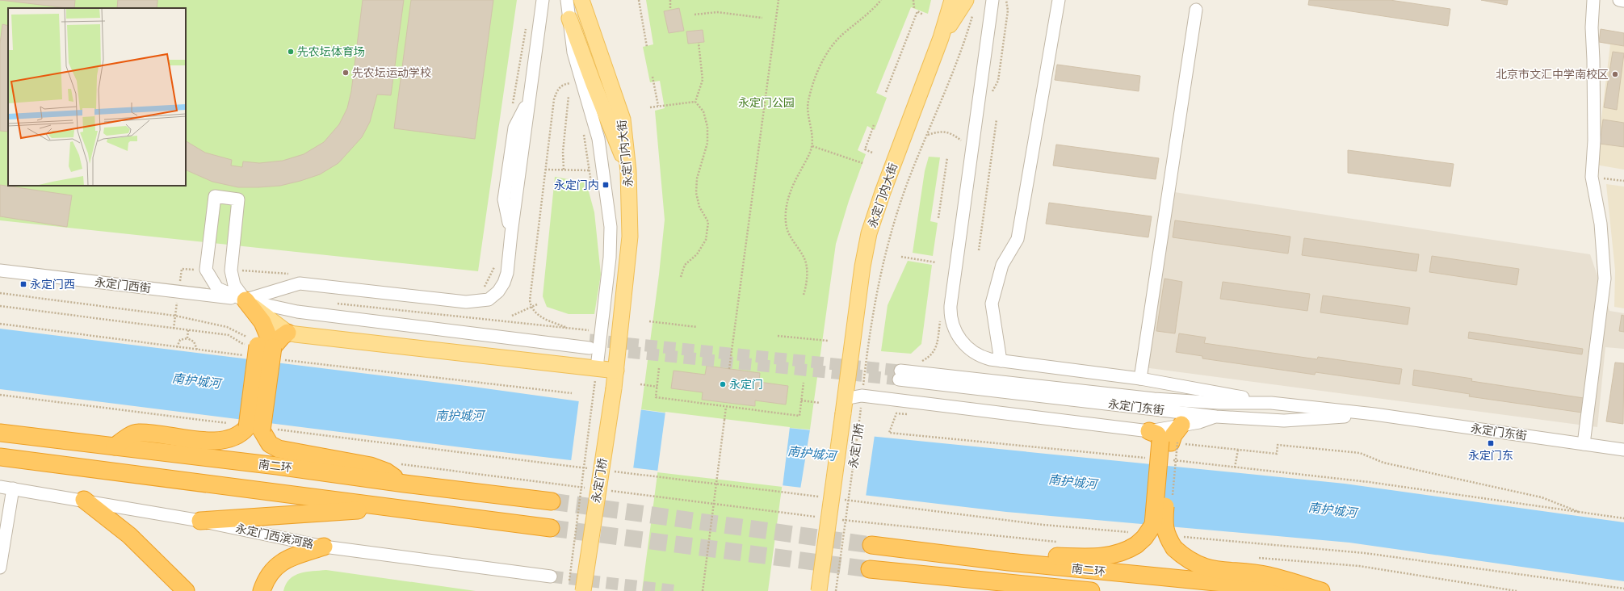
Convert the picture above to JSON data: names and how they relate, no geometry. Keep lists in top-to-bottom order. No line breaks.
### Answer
{"streets":{"highway":["南二环"],"main road":["永定门内大街","永定门桥"],"street":["永定门西街","永定门东街","永定门西滨河路"]},"crossings":[["永定门内大街","永定门桥"]],"water":["南护城河"],"parks":["永定门公园"],"places":{"other":["先农坛体育场","先农坛运动学校","北京市文汇中学南校区","永定门"],"transit":["永定门内","永定门西","永定门东"]}}
